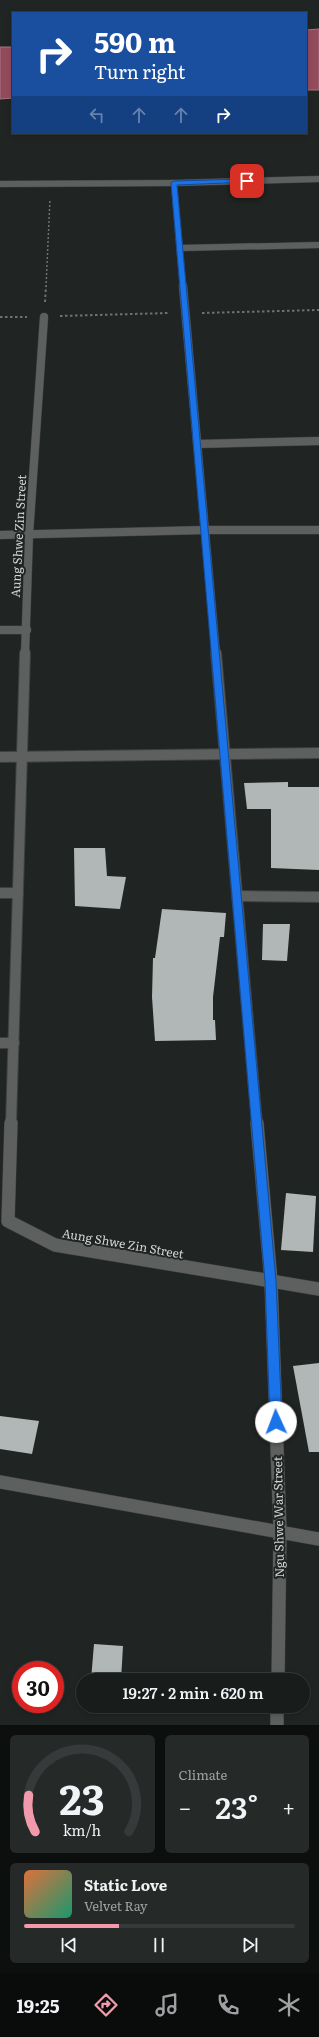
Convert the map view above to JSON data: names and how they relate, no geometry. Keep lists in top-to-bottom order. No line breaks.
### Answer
{"streets":{"street":["Aung Shwe Zin Street","Ngu Shwe War Street"]},"crossings":[["Aung Shwe Zin Street","Ngu Shwe War Street"]],"page":{"turn":["590 m","Turn right"],"limit":"30","trip":"19:27 · 2 min · 620 m","tile":"Climate","heat":["−","23°","+"],"song":["Static Love","Velvet Ray"],"tabs":"19:25","gauge":["23","km/h"]}}
